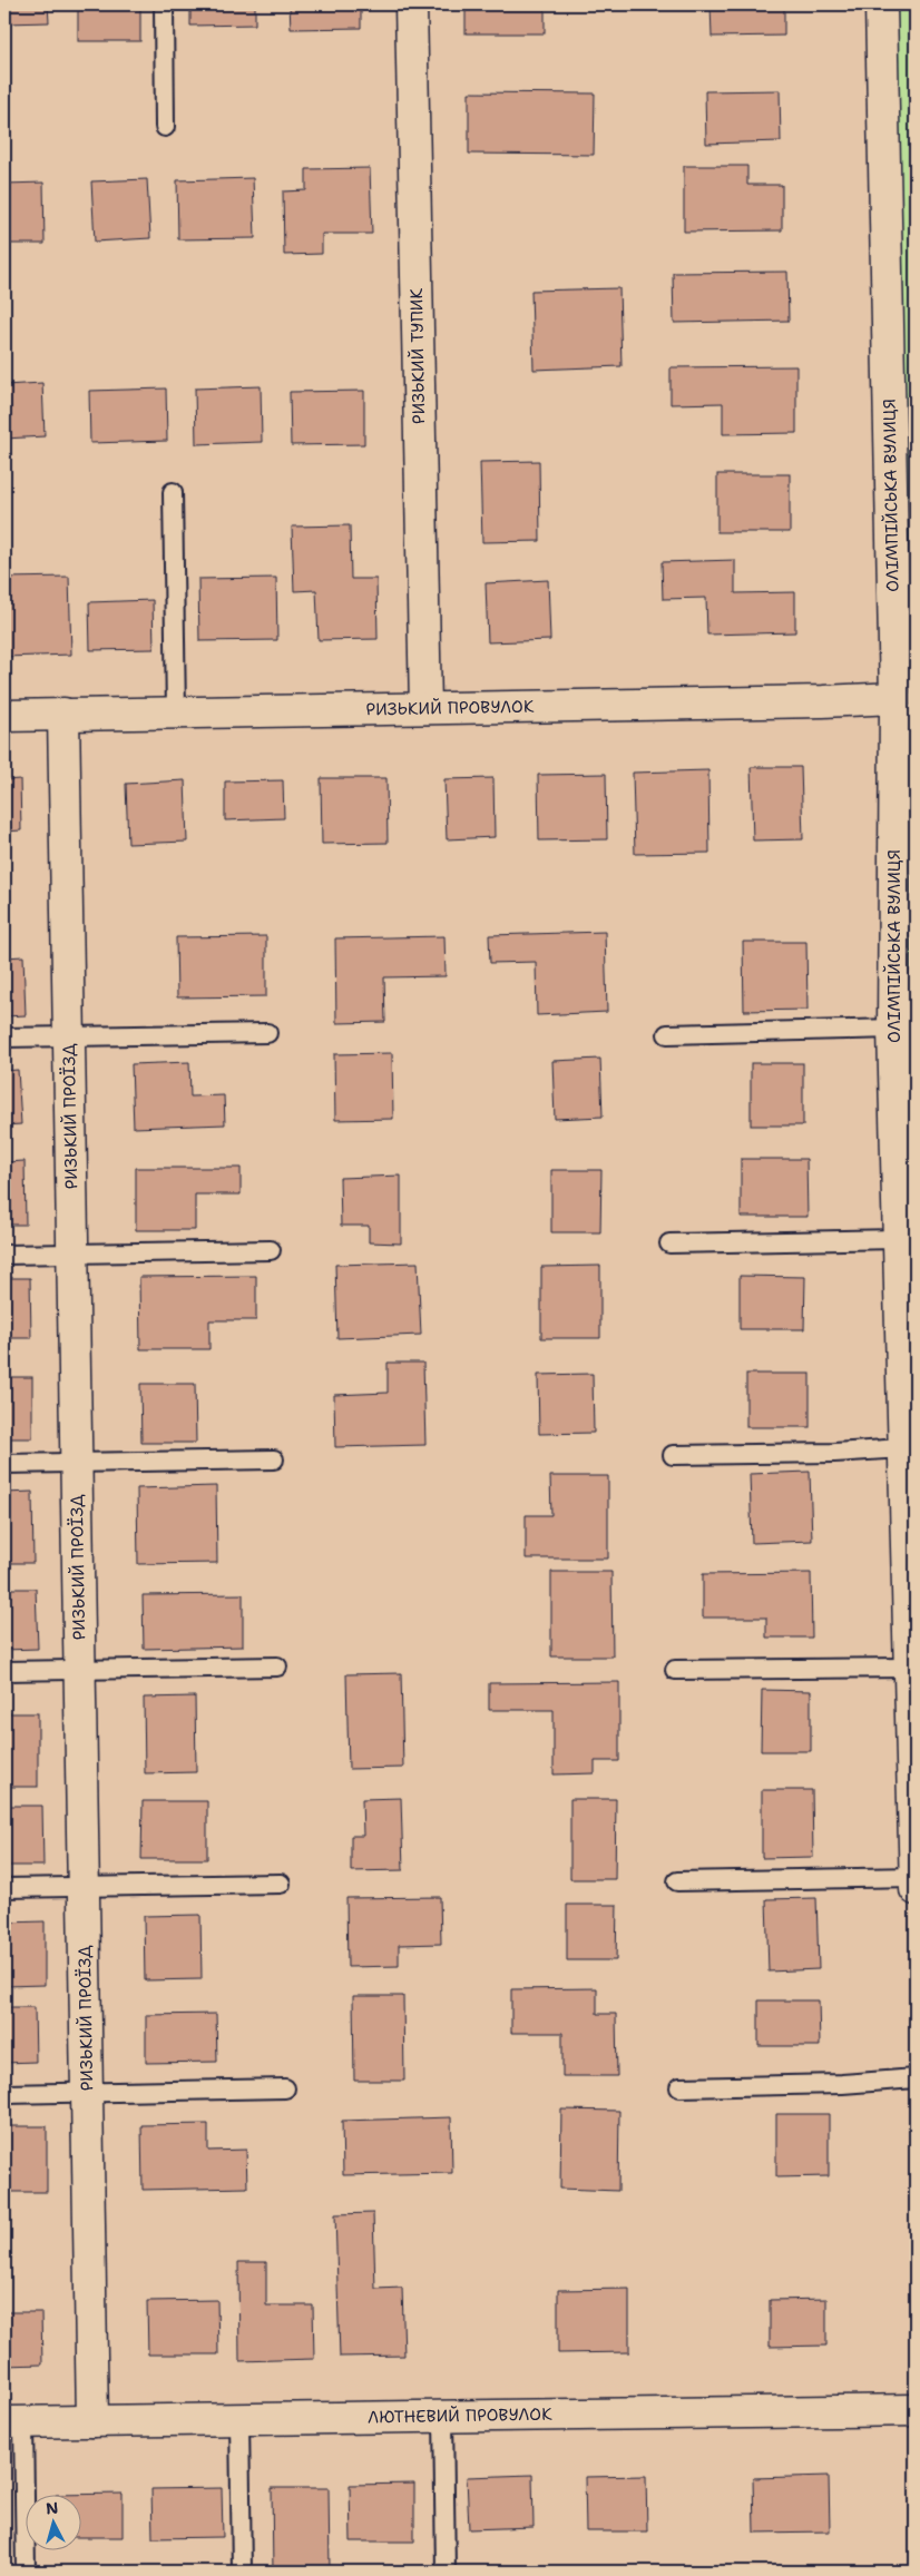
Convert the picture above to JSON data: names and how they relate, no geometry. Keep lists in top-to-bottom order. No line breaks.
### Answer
{"streets":{"street":["РИЗЬКИЙ ТУПИК","ОЛІМПІЙСЬКА ВУЛИЦЯ","РИЗЬКИЙ ПРОВУЛОК","РИЗЬКИЙ ПРОЇЗД","ЛЮТНЕВИЙ ПРОВУЛОК"]},"crossings":[["РИЗЬКИЙ ТУПИК","РИЗЬКИЙ ПРОВУЛОК"],["ОЛІМПІЙСЬКА ВУЛИЦЯ","РИЗЬКИЙ ПРОВУЛОК"],["РИЗЬКИЙ ПРОВУЛОК","РИЗЬКИЙ ПРОЇЗД"],["РИЗЬКИЙ ПРОЇЗД","ЛЮТНЕВИЙ ПРОВУЛОК"]],"north":"top"}
